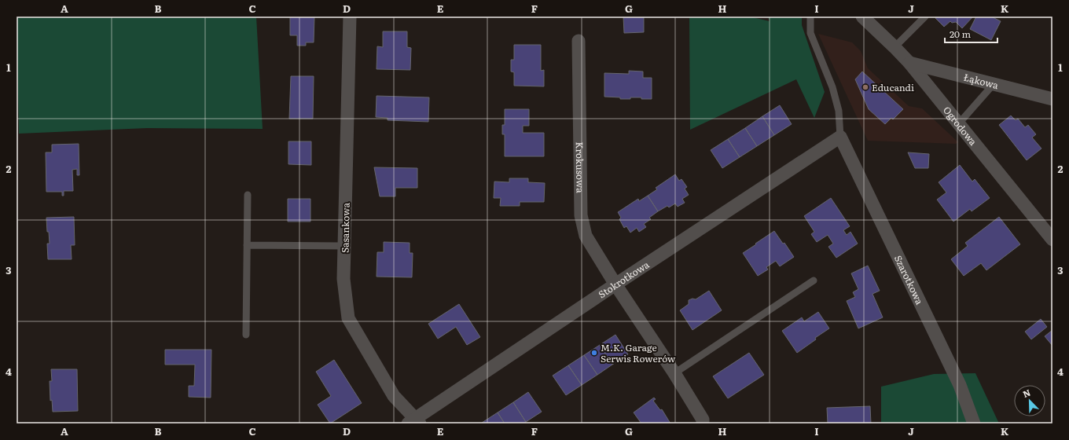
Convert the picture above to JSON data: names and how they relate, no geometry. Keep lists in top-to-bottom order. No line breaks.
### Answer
{"streets":{"street":["Łąkowa","Ogrodowa","Krokusowa","Sasankowa","Stokrotkowa","Szarotkowa"]},"crossings":[["Łąkowa","Ogrodowa"],["Krokusowa","Stokrotkowa"],["Sasankowa","Stokrotkowa"],["Stokrotkowa","Szarotkowa"]],"places":["Educandi","M.K. Garage Serwis Rowerów"],"scale_bar":"20 m","north":"top left","grid":{"columns":["A","B","C","D","E","F","G","H","I","J","K"],"rows":["1","2","3","4"]}}
